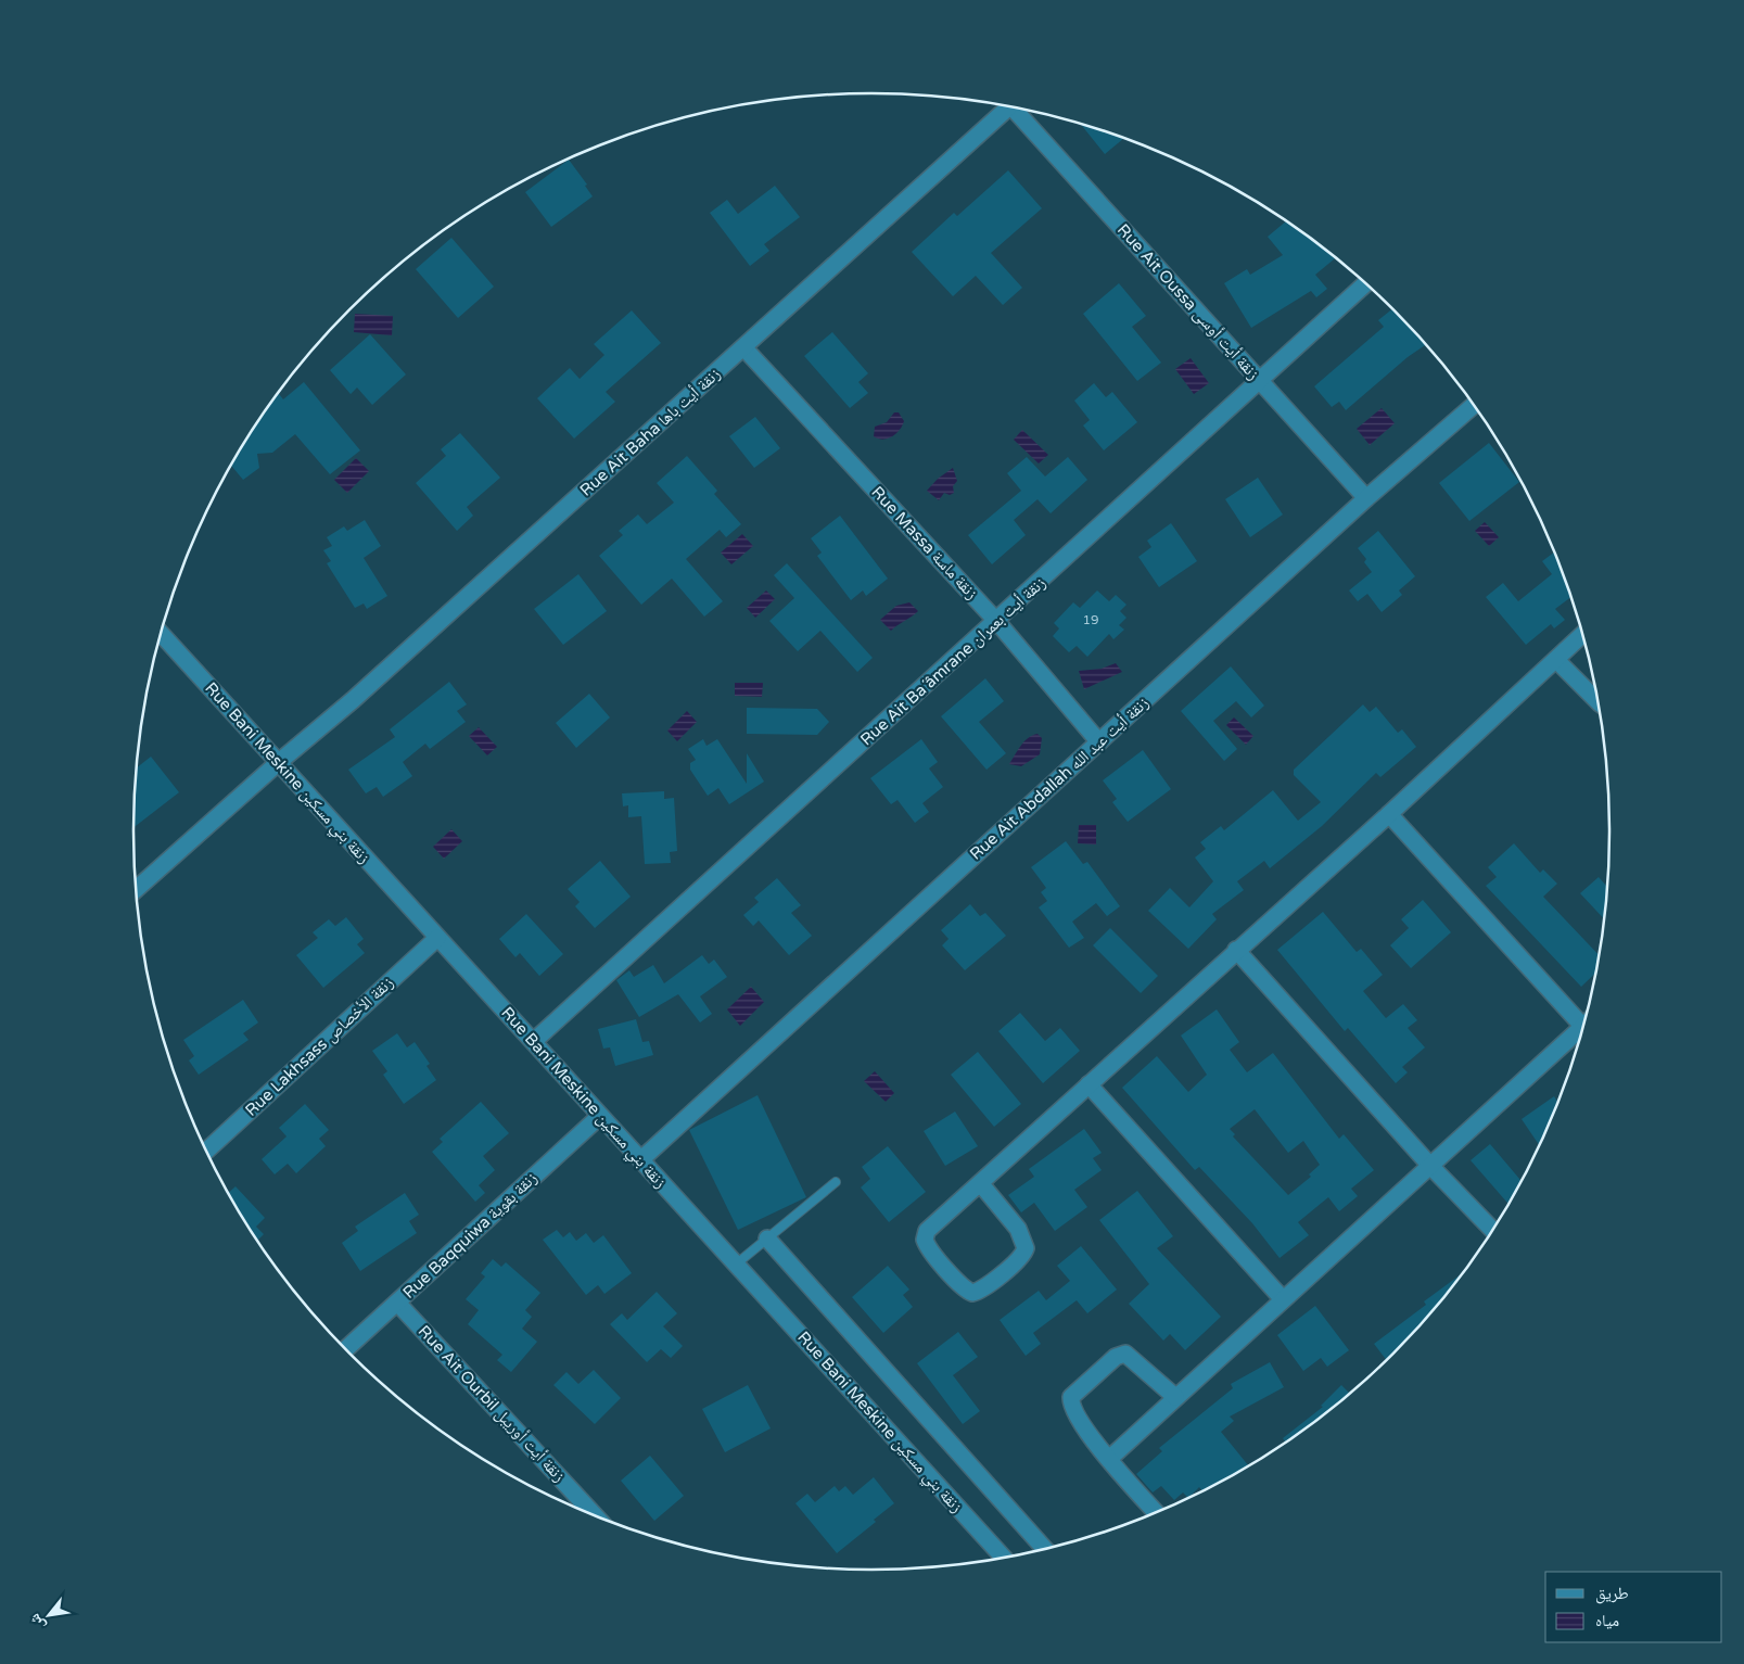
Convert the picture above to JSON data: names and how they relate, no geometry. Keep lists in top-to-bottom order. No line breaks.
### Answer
{"streets":{"street":["Rue Ait Oussa زنقة أيت أوسى","Rue Ait Baha زنقة أيت باها","Rue Massa زنقة ماسة","Rue Ait Ba´âmrane زنقة أيت بعمران","Rue Bani Meskine زنقة بني مسكين","Rue Ait Abdallah زنقة أيت عبد الله","Rue Lakhsass زنقة الأخصاص","Rue Baqquiwa زنقة بقوية","Rue Ait Ourbil زنقة أيت أوريبل"]},"crossings":[["Rue Ait Oussa زنقة أيت أوسى","Rue Ait Ba´âmrane زنقة أيت بعمران"],["Rue Ait Oussa زنقة أيت أوسى","Rue Ait Abdallah زنقة أيت عبد الله"],["Rue Ait Baha زنقة أيت باها","Rue Massa زنقة ماسة"],["Rue Ait Baha زنقة أيت باها","Rue Bani Meskine زنقة بني مسكين"],["Rue Massa زنقة ماسة","Rue Ait Ba´âmrane زنقة أيت بعمران"],["Rue Massa زنقة ماسة","Rue Ait Abdallah زنقة أيت عبد الله"],["Rue Ait Ba´âmrane زنقة أيت بعمران","Rue Bani Meskine زنقة بني مسكين"],["Rue Bani Meskine زنقة بني مسكين","Rue Ait Abdallah زنقة أيت عبد الله"],["Rue Bani Meskine زنقة بني مسكين","Rue Lakhsass زنقة الأخصاص"],["Rue Bani Meskine زنقة بني مسكين","Rue Baqquiwa زنقة بقوية"],["Rue Baqquiwa زنقة بقوية","Rue Ait Ourbil زنقة أيت أوريبل"]],"house_numbers":["19"],"legend":["طريق","مياه"],"north":"bottom left"}
